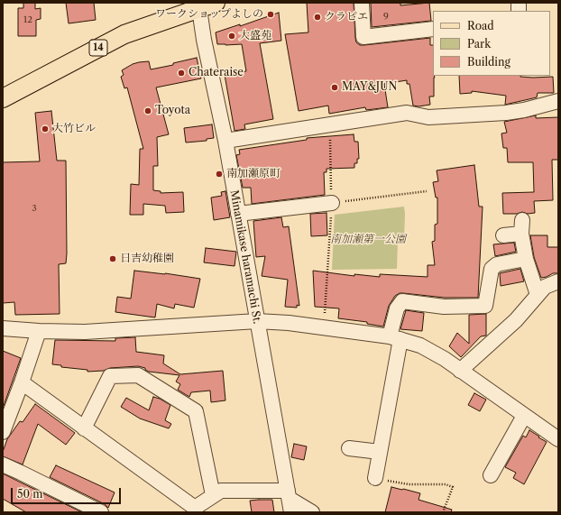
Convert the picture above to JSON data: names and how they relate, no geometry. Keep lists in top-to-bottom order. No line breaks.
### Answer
{"streets":{"main road":["14"],"street":["Minamikase haramachi St."]},"crossings":[["14","Minamikase haramachi St."]],"parks":["南加瀬第一公園"],"places":["ワークショップよしの","クラピエ","大盛苑","Chateraise","MAY&JUN","Toyota","大竹ビル","南加瀬原町","日吉幼稚園"],"house_numbers":["9","12","3"],"legend":["Road","Park","Building"],"scale_bar":"50 m"}
